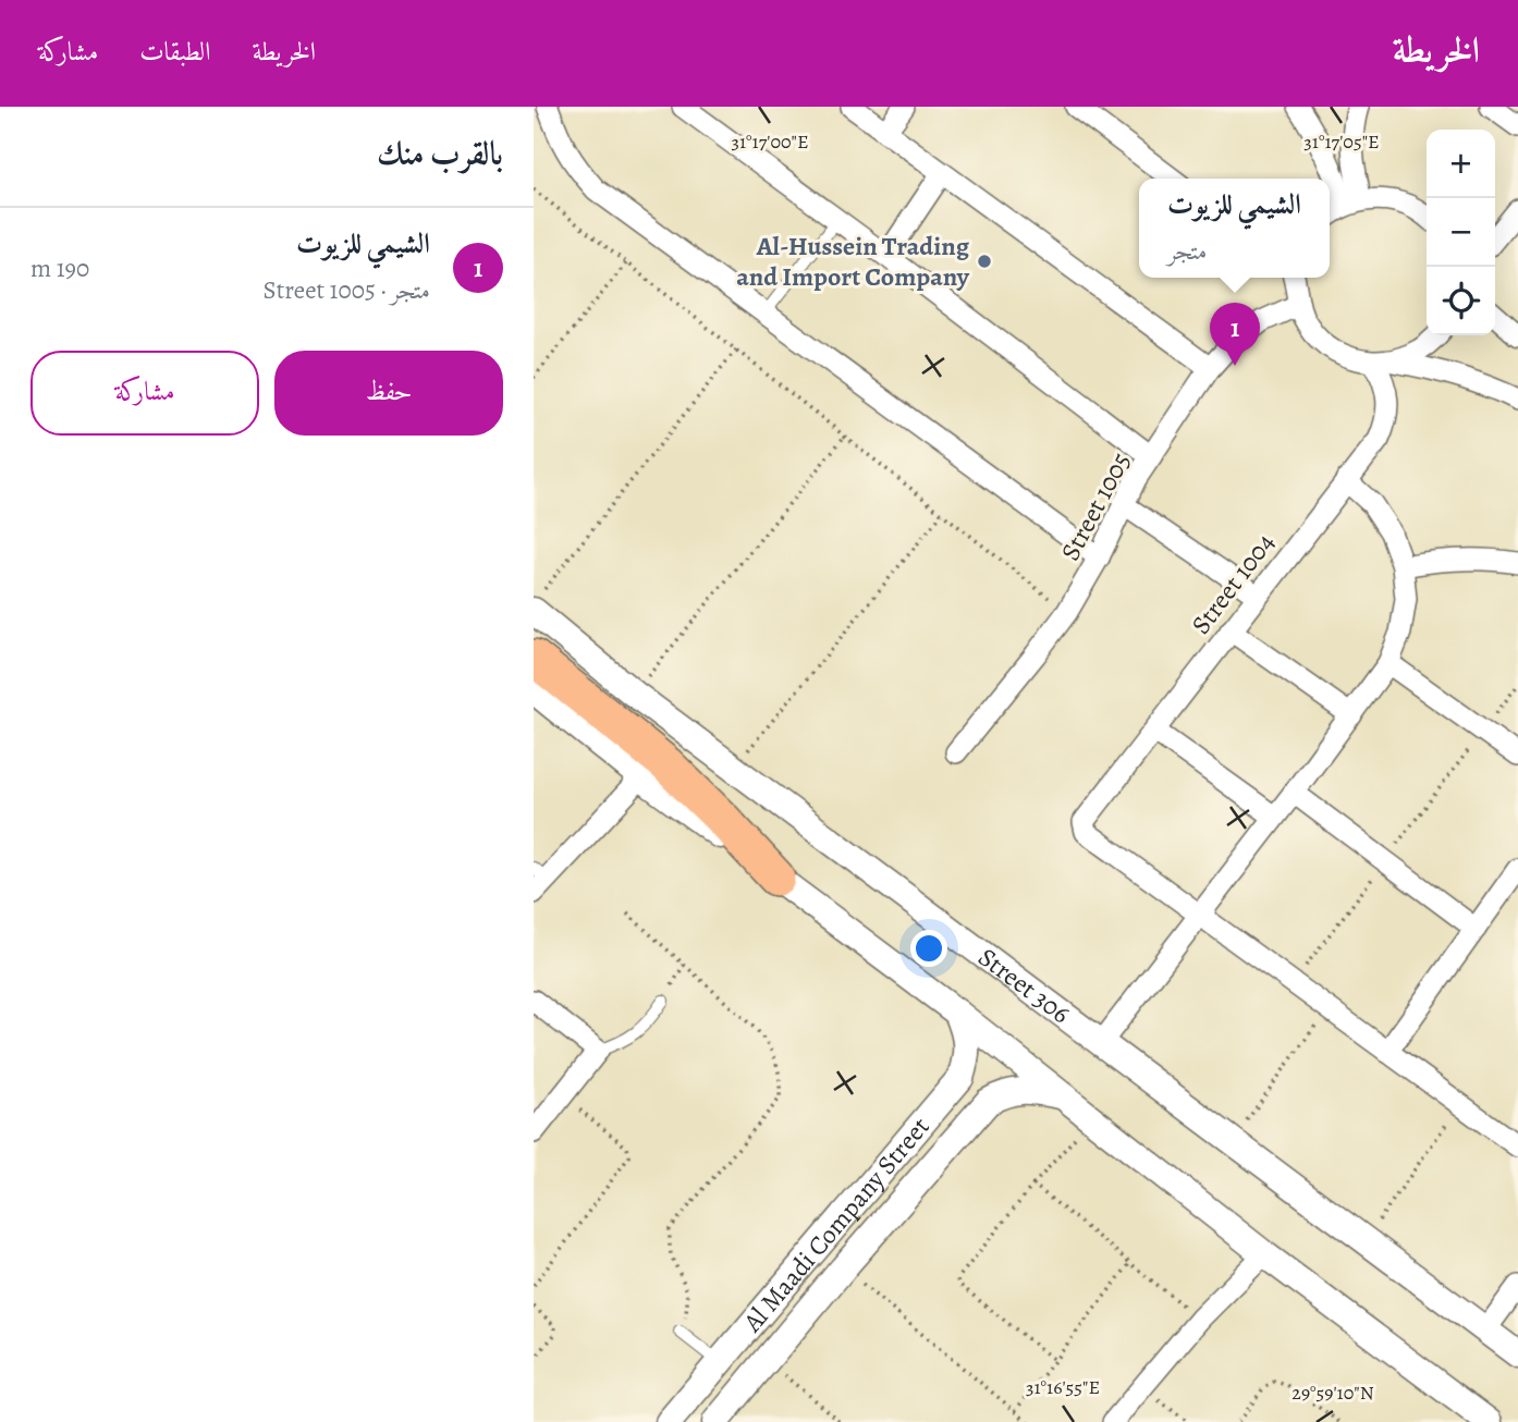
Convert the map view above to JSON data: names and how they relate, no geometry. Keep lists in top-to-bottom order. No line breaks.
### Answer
{"streets":{"street":["Street 1005","Street 1004","Street 306","Al Maadi Company Street"]},"places":["Al-Hussein Trading and Import Company"],"page":{"header":"الخريطة","nav":["الخريطة","الطبقات","مشاركة"],"heading":"بالقرب منك","map_buttons":["+","−"],"popup":["الشيمي للزيوت","متجر"],"list":[{"mark":"1","name":"الشيمي للزيوت","note":"متجر · Street 1005","value":"190 m"}],"pins":"1","buttons":["حفظ","مشاركة"]},"coordinates":["31°17'00\"E","31°17'05\"E","31°16'55\"E","29°59'10\"N"]}
